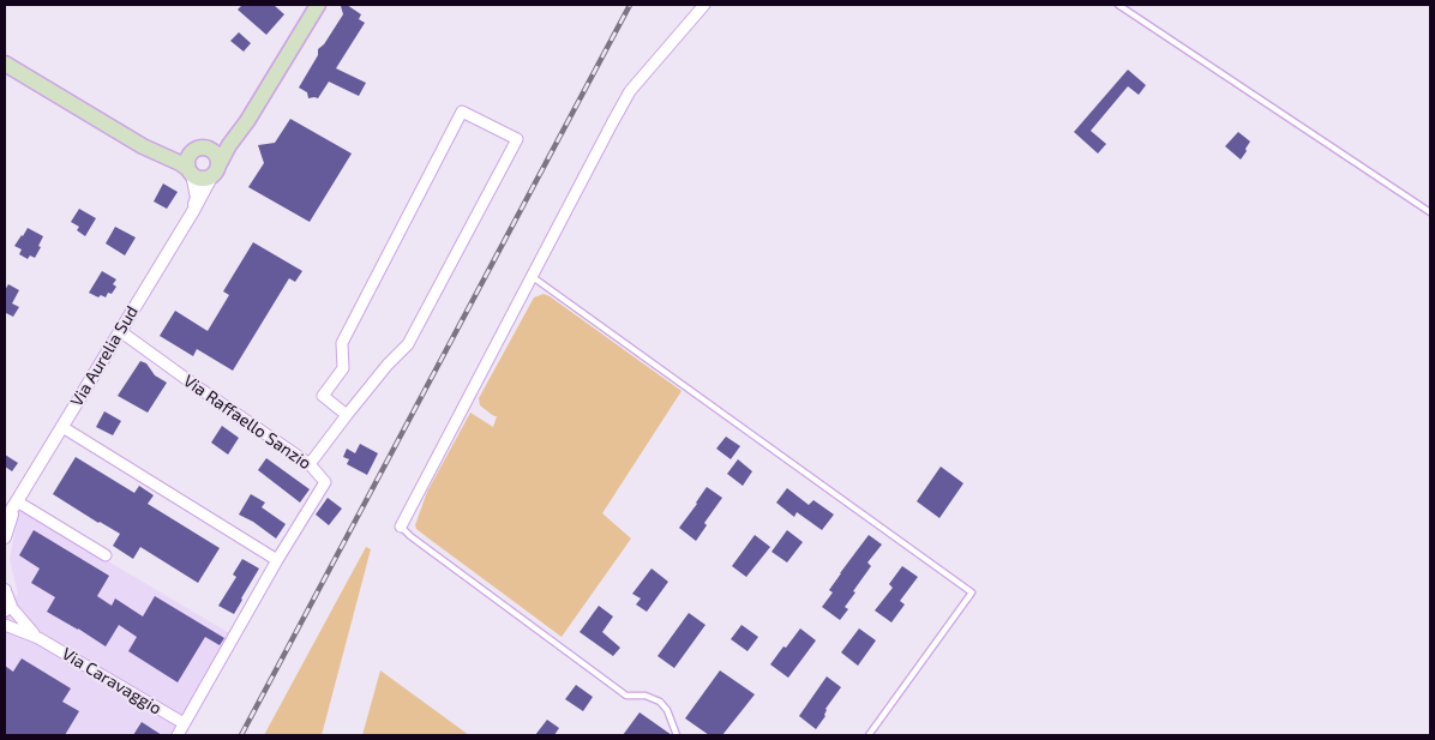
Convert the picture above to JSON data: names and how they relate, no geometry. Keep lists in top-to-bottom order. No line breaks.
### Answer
{"streets":{"main road":["Via Aurelia Sud"],"street":["Via Raffaello Sanzio","Via Caravaggio"]},"crossings":[["Via Aurelia Sud","Via Raffaello Sanzio"],["Via Raffaello Sanzio","Via Caravaggio"]]}
